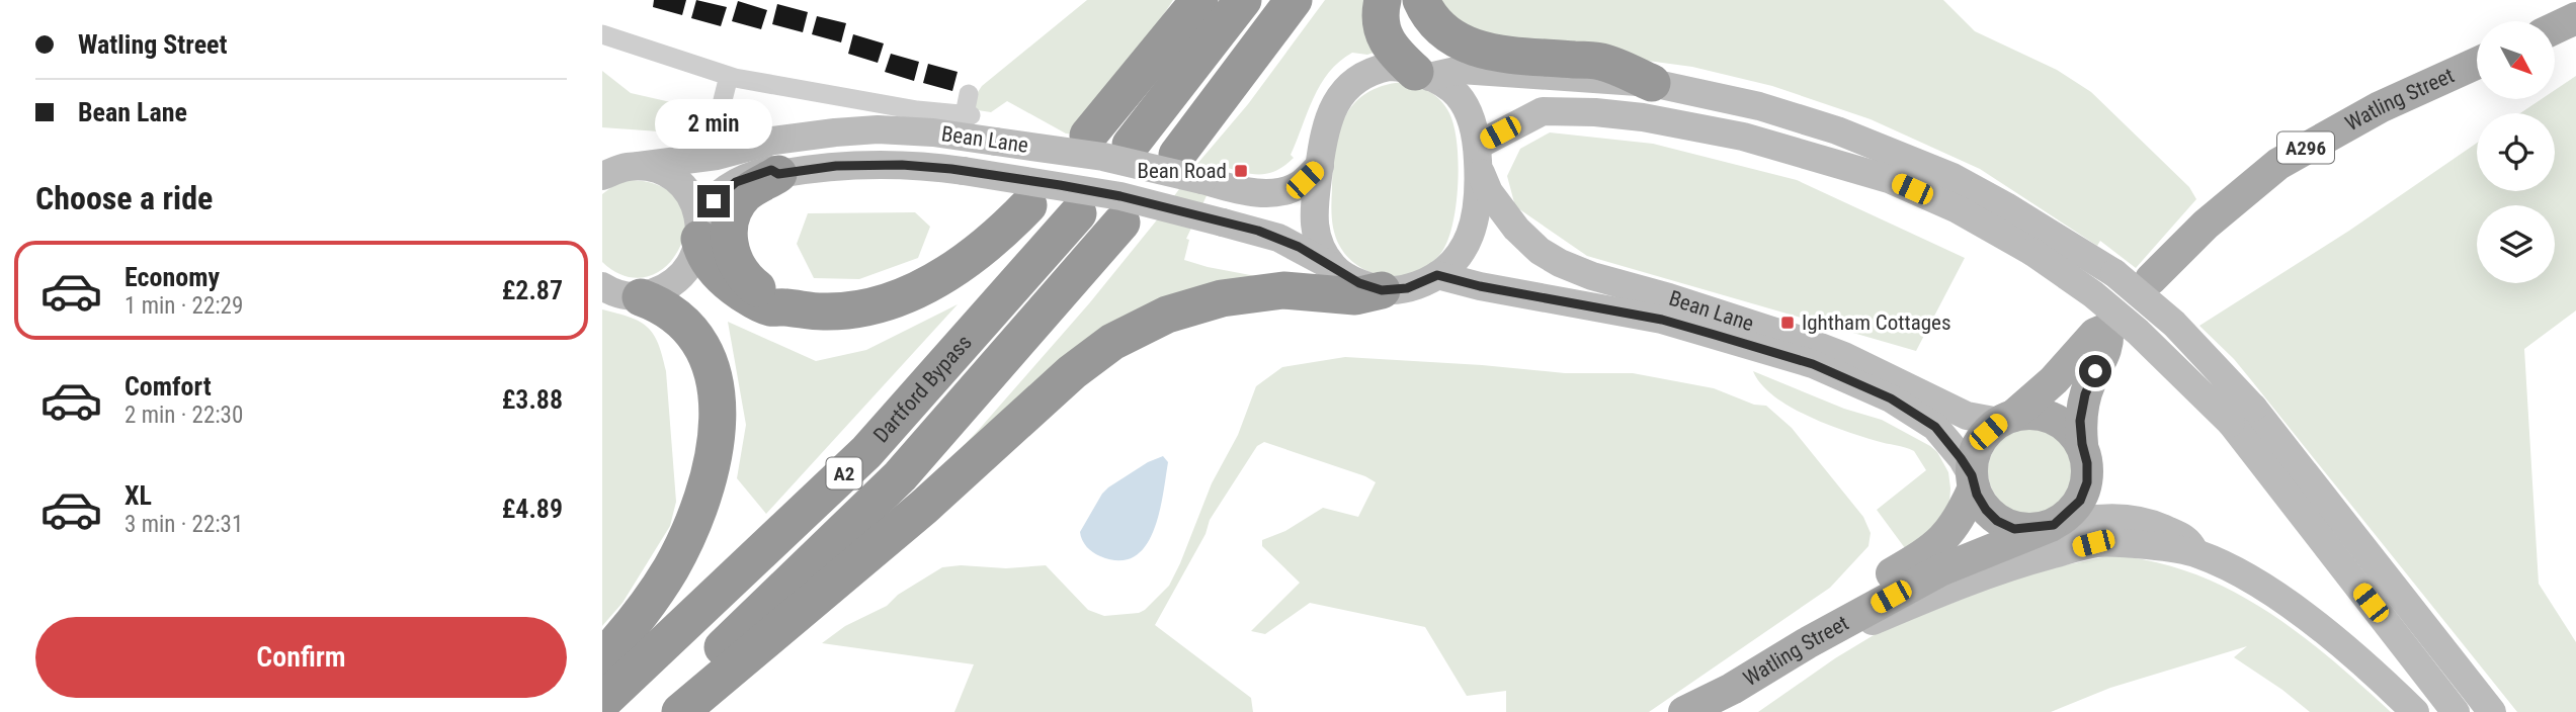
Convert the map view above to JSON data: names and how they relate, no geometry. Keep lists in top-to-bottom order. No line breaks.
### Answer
{"streets":{"highway":["Dartford Bypass","A2"],"main road":["Watling Street","Bean Lane","A296"]},"crossings":[["Watling Street","Bean Lane"]],"places":{"transit":["Bean Road","Ightham Cottages"]},"north":"bottom right","page":{"banner":["Watling Street","Bean Lane"],"bubble":"2 min","heading":"Choose a ride","list":[{"name":"Economy","note":"1 min · 22:29","value":"£2.87"},{"name":"Comfort","note":"2 min · 22:30","value":"£3.88"},{"name":"XL","note":"3 min · 22:31","value":"£4.89"}],"buttons":"Confirm"}}
